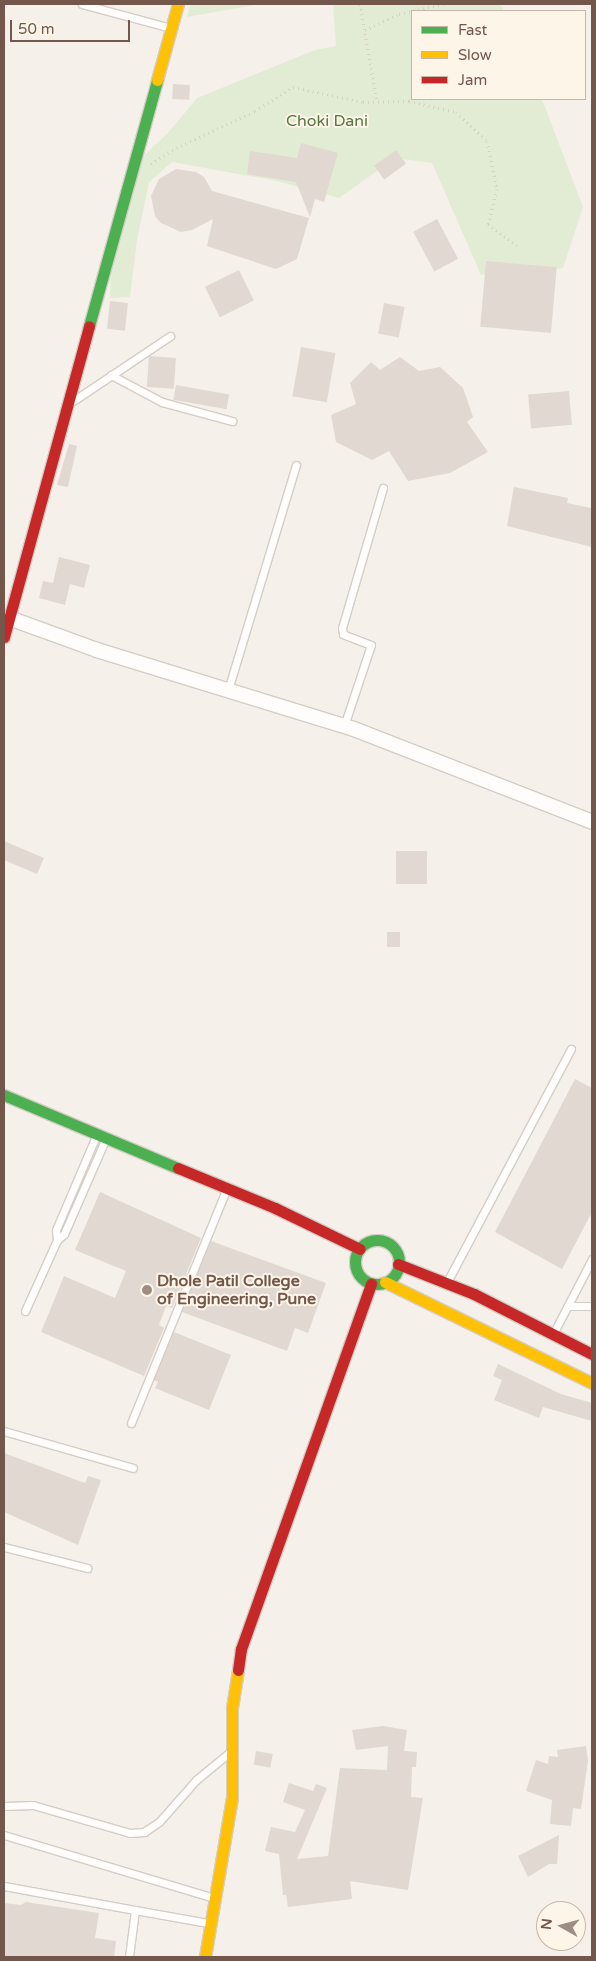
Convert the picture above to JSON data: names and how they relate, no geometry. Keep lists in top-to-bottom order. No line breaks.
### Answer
{"parks":["Choki Dani"],"places":["Dhole Patil College of Engineering, Pune"],"legend":["Fast","Slow","Jam"],"scale_bar":"50 m","north":"left"}
